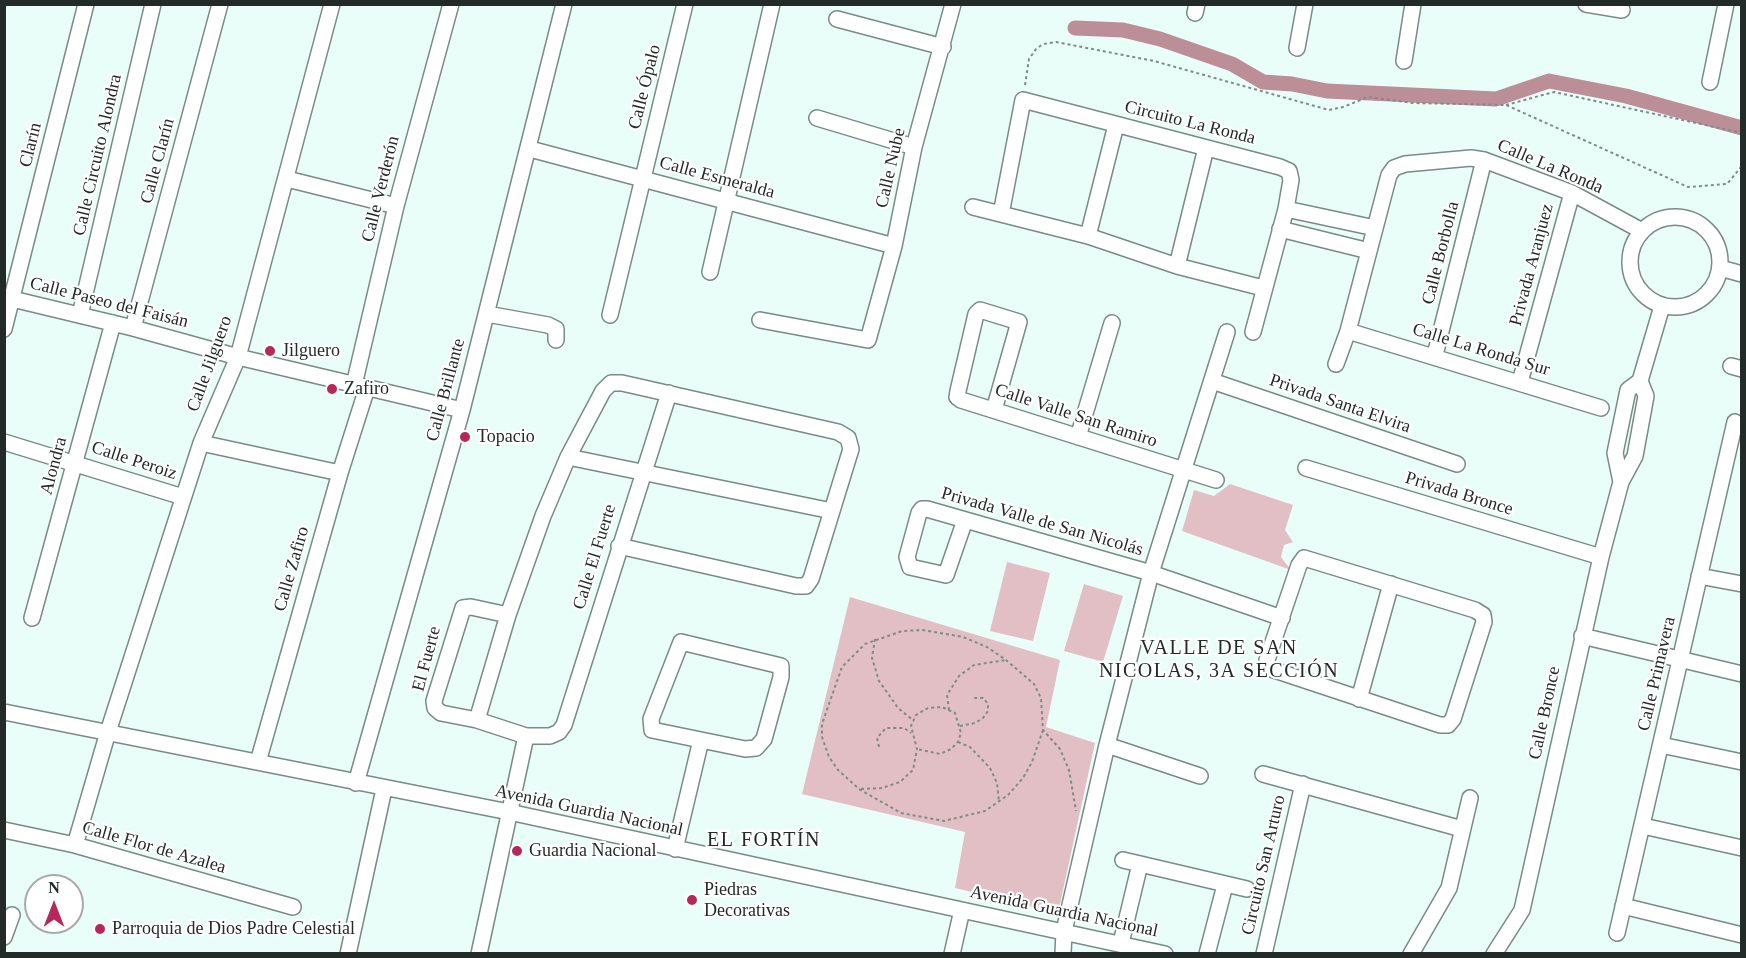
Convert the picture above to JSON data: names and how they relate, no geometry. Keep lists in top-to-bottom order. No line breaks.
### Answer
{"streets":{"street":["Calle Ópalo","Circuito La Ronda","Clarín","Calle Circuito Alondra","Calle Clarín","Calle La Ronda","Calle Nube","Calle Esmeralda","Calle Verderón","Calle Borbolla","Privada Aranjuez","Calle Paseo del Faisán","Calle La Ronda Sur","Calle Jilguero","Calle Brillante","Privada Santa Elvira","Calle Valle San Ramiro","Calle Peroiz","Alondra","Privada Bronce","Privada Valle de San Nicolás","Calle El Fuerte","Calle Zafiro","El Fuerte","Calle Primavera","Calle Bronce","Avenida Guardia Nacional","Calle Flor de Azalea","Circuito San Arturo"]},"crossings":[["Calle Ópalo","Calle Esmeralda"],["Clarín","Calle Paseo del Faisán"],["Calle Circuito Alondra","Calle Paseo del Faisán"],["Calle Clarín","Calle Paseo del Faisán"],["Calle La Ronda","Calle Borbolla"],["Calle La Ronda","Privada Aranjuez"],["Calle La Ronda","Calle La Ronda Sur"],["Calle La Ronda","Calle Bronce"],["Calle Nube","Calle Esmeralda"],["Calle Esmeralda","Calle Brillante"],["Calle Verderón","Calle Paseo del Faisán"],["Calle Verderón","Calle Zafiro"],["Calle Borbolla","Calle La Ronda Sur"],["Privada Aranjuez","Calle La Ronda Sur"],["Calle Paseo del Faisán","Calle Jilguero"],["Calle Paseo del Faisán","Calle Brillante"],["Calle Paseo del Faisán","Alondra"],["Calle Paseo del Faisán","Calle Zafiro"],["Calle Jilguero","Calle Peroiz"],["Calle Jilguero","Avenida Guardia Nacional"],["Calle Jilguero","Calle Flor de Azalea"],["Calle Brillante","Avenida Guardia Nacional"],["Calle Peroiz","Alondra"],["Privada Bronce","Calle Bronce"],["Calle El Fuerte","El Fuerte"],["Calle Zafiro","Avenida Guardia Nacional"]],"districts":["VALLE DE SAN NICOLAS, 3A SECCIÓN","EL FORTÍN"],"places":["Jilguero","Zafiro","Topacio","Guardia Nacional","Piedras Decorativas","Parroquia de Dios Padre Celestial"],"north":"top"}
